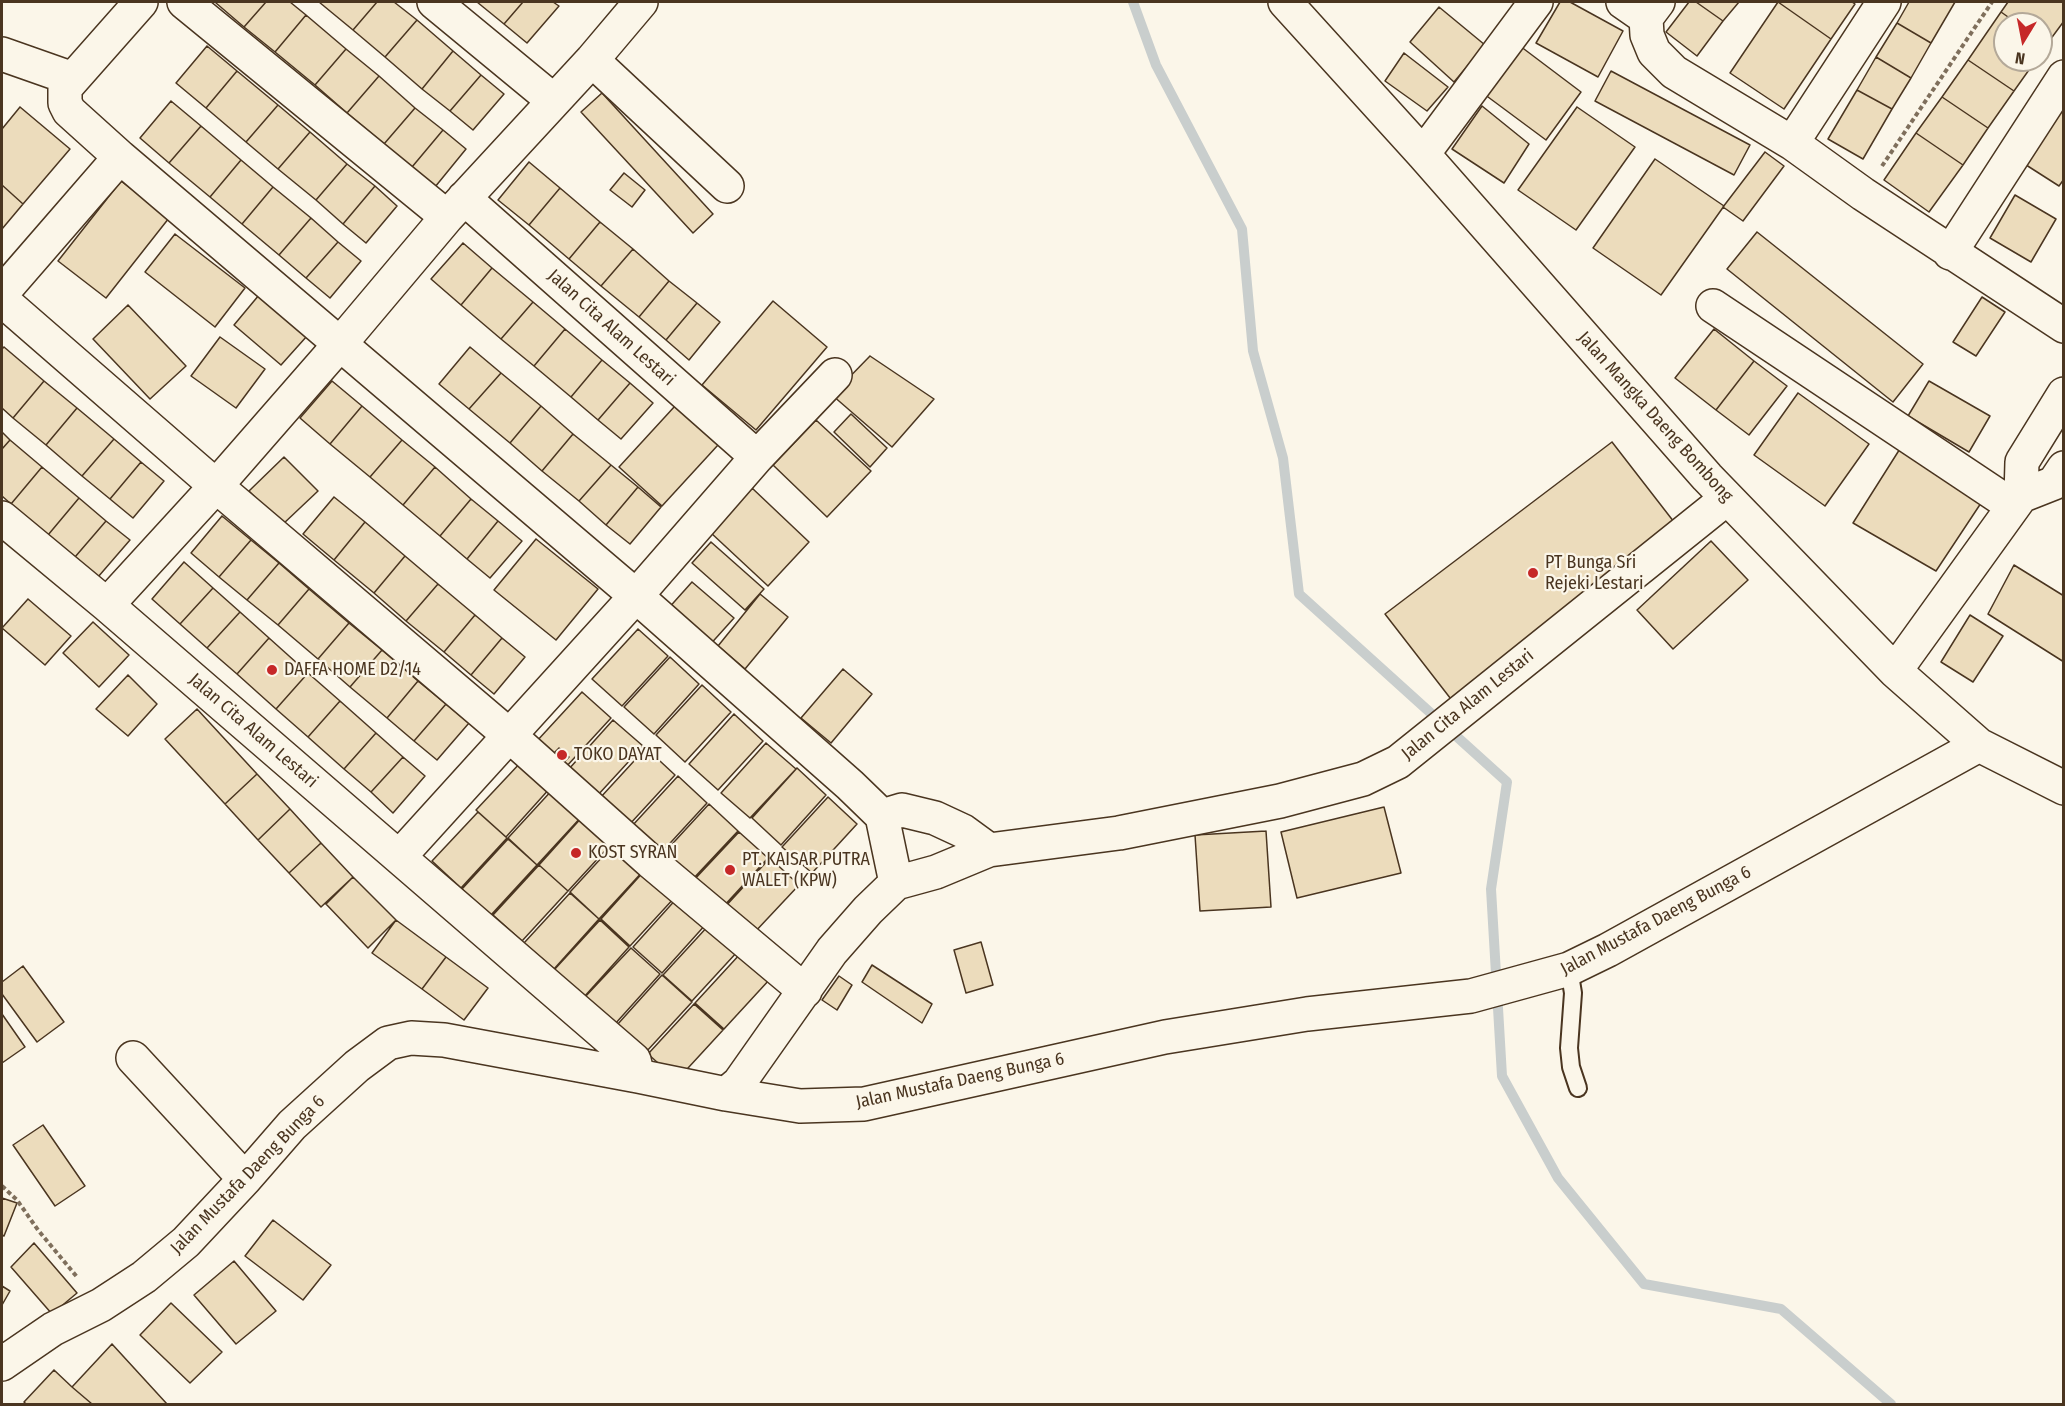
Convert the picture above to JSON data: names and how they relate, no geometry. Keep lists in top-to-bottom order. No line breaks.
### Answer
{"streets":{"street":["Jalan Cita Alam Lestari","Jalan Mangka Daeng Bombong","Jalan Mustafa Daeng Bunga 6"]},"crossings":[["Jalan Cita Alam Lestari","Jalan Mangka Daeng Bombong"],["Jalan Cita Alam Lestari","Jalan Mustafa Daeng Bunga 6"],["Jalan Mangka Daeng Bombong","Jalan Mustafa Daeng Bunga 6"]],"places":["PT Bunga Sri Rejeki Lestari","DAFFA HOME D2/14","TOKO DAYAT","KOST SYRAN","PT. KAISAR PUTRA WALET (KPW)"],"north":"bottom"}
